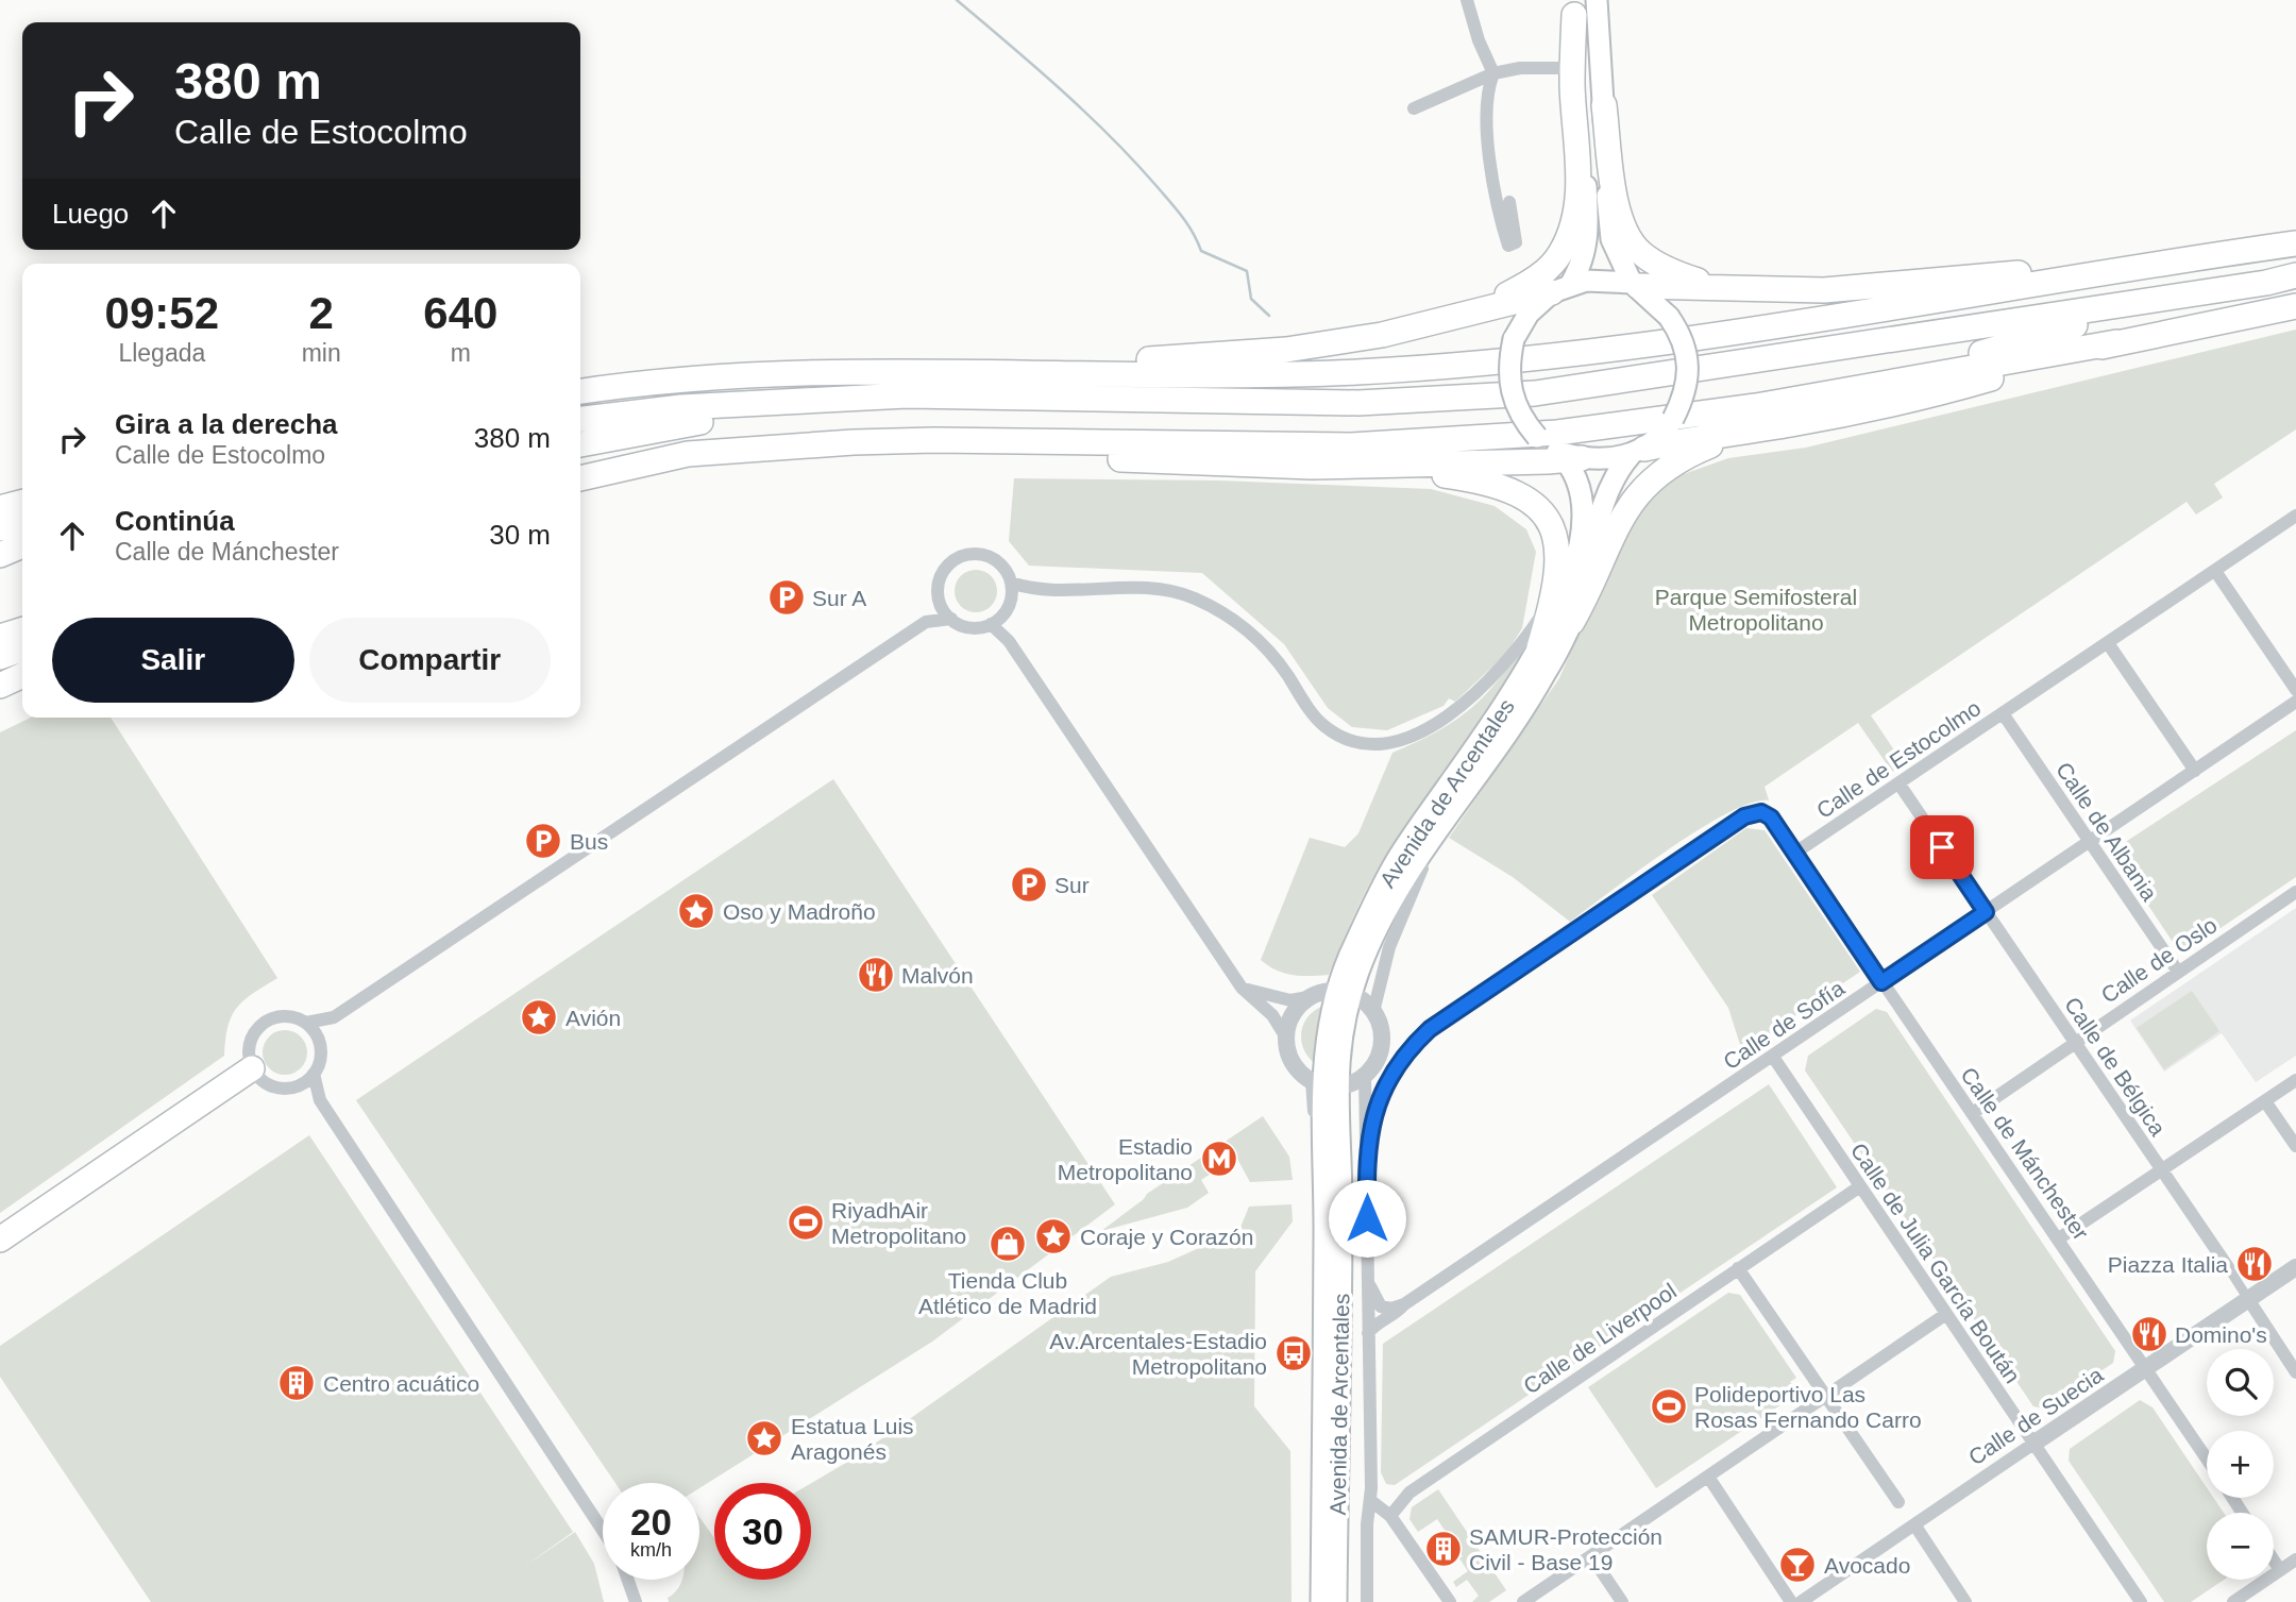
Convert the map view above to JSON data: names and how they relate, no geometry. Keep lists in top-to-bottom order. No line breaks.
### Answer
{"streets":{"main road":["Avenida de Arcentales"],"street":["Calle de Estocolmo","Calle de Albania","Calle de Oslo","Calle de Sofía","Calle de Bélgica","Calle de Mánchester","Calle de Julia García Boután","Calle de Liverpool","Calle de Suecia"]},"crossings":[["Calle de Estocolmo","Calle de Albania"],["Calle de Estocolmo","Calle de Bélgica"],["Calle de Estocolmo","Calle de Mánchester"],["Calle de Albania","Calle de Oslo"],["Calle de Albania","Calle de Sofía"],["Calle de Oslo","Calle de Bélgica"],["Calle de Oslo","Calle de Mánchester"],["Calle de Sofía","Calle de Bélgica"],["Calle de Sofía","Calle de Mánchester"],["Calle de Sofía","Calle de Julia García Boután"],["Calle de Bélgica","Calle de Suecia"],["Calle de Mánchester","Calle de Suecia"],["Calle de Julia García Boután","Calle de Liverpool"],["Calle de Julia García Boután","Calle de Suecia"]],"parks":["Parque Semifosteral Metropolitano"],"places":{"parking":["Sur A","Bus","Sur"],"place":["Oso y Madroño","Avión","Coraje y Corazón","Estatua Luis Aragonés"],"restaurant":["Malvón","Piazza Italia","Domino's"],"metro station":["Estadio Metropolitano"],"sports":["RiyadhAir Metropolitano","Polideportivo Las Rosas Fernando Carro"],"shop":["Tienda Club Atlético de Madrid"],"bus stop":["Av.Arcentales-Estadio Metropolitano"],"building":["Centro acuático","SAMUR-Protección Civil - Base 19"],"bar":["Avocado"]},"page":{"turn":["380 m","Calle de Estocolmo"],"then":"Luego","eta":["09:52","Llegada","2","min","640","m"],"list":[{"name":"Gira a la derecha","note":"Calle de Estocolmo","value":"380 m"},{"name":"Continúa","note":"Calle de Mánchester","value":"30 m"}],"buttons":["Salir","Compartir"],"map_buttons":["+","−"],"speed":"20 km/h","limit":"30"}}
